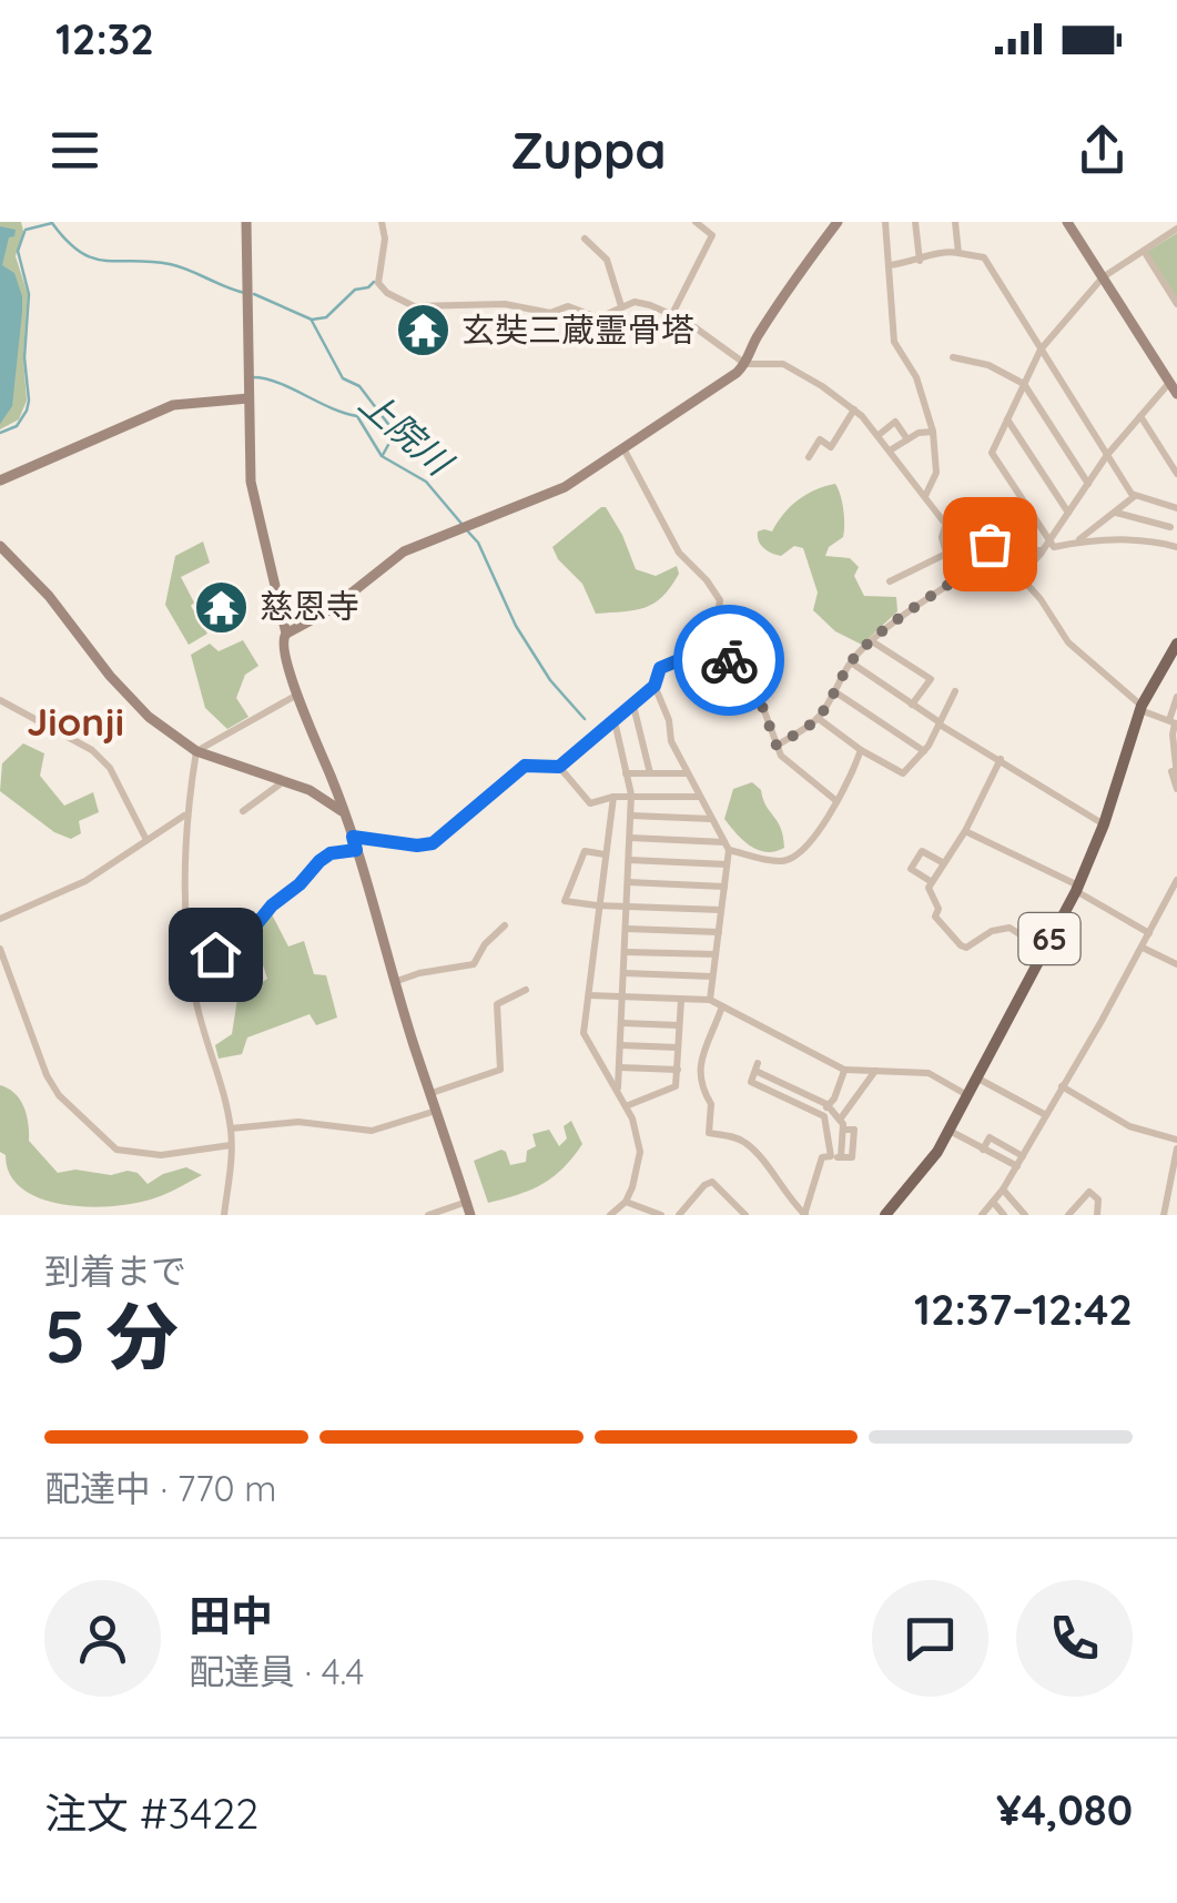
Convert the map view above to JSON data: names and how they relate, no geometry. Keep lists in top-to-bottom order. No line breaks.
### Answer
{"streets":{"main road":["65"]},"districts":["Jionji"],"water":["上院川"],"places":{"temple":["玄奘三蔵霊骨塔","慈恩寺"]},"page":{"status":"12:32","header":"Zuppa","heading":["5 分","到着まで","12:37–12:42"],"panel":["田中","配達員 · 4.4","注文 #3422","¥4,080"],"bar":"配達中 · 770 m"}}
